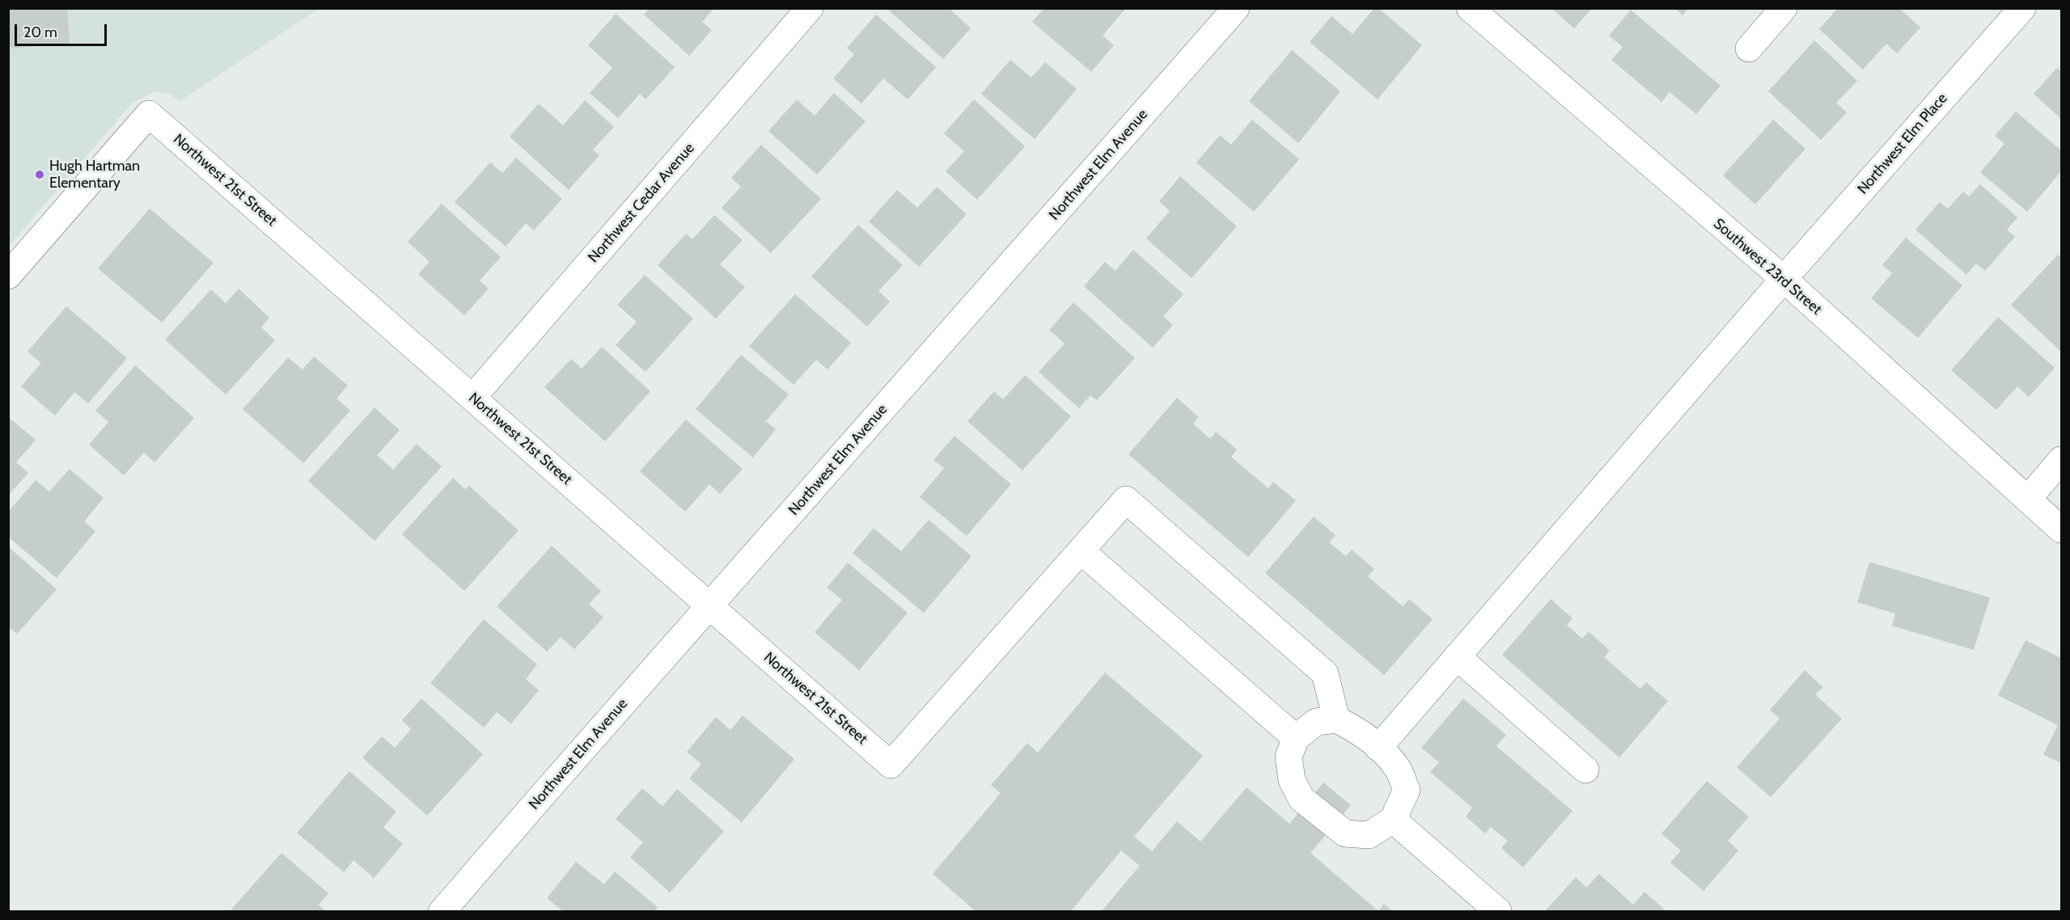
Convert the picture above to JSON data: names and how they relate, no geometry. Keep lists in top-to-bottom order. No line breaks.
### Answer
{"streets":{"street":["Northwest Elm Place","Northwest Elm Avenue","Northwest 21st Street","Northwest Cedar Avenue","Southwest 23rd Street"]},"crossings":[["Northwest Elm Place","Southwest 23rd Street"],["Northwest Elm Avenue","Northwest 21st Street"],["Northwest 21st Street","Northwest Cedar Avenue"]],"places":["Hugh Hartman Elementary"],"scale_bar":"20 m"}
